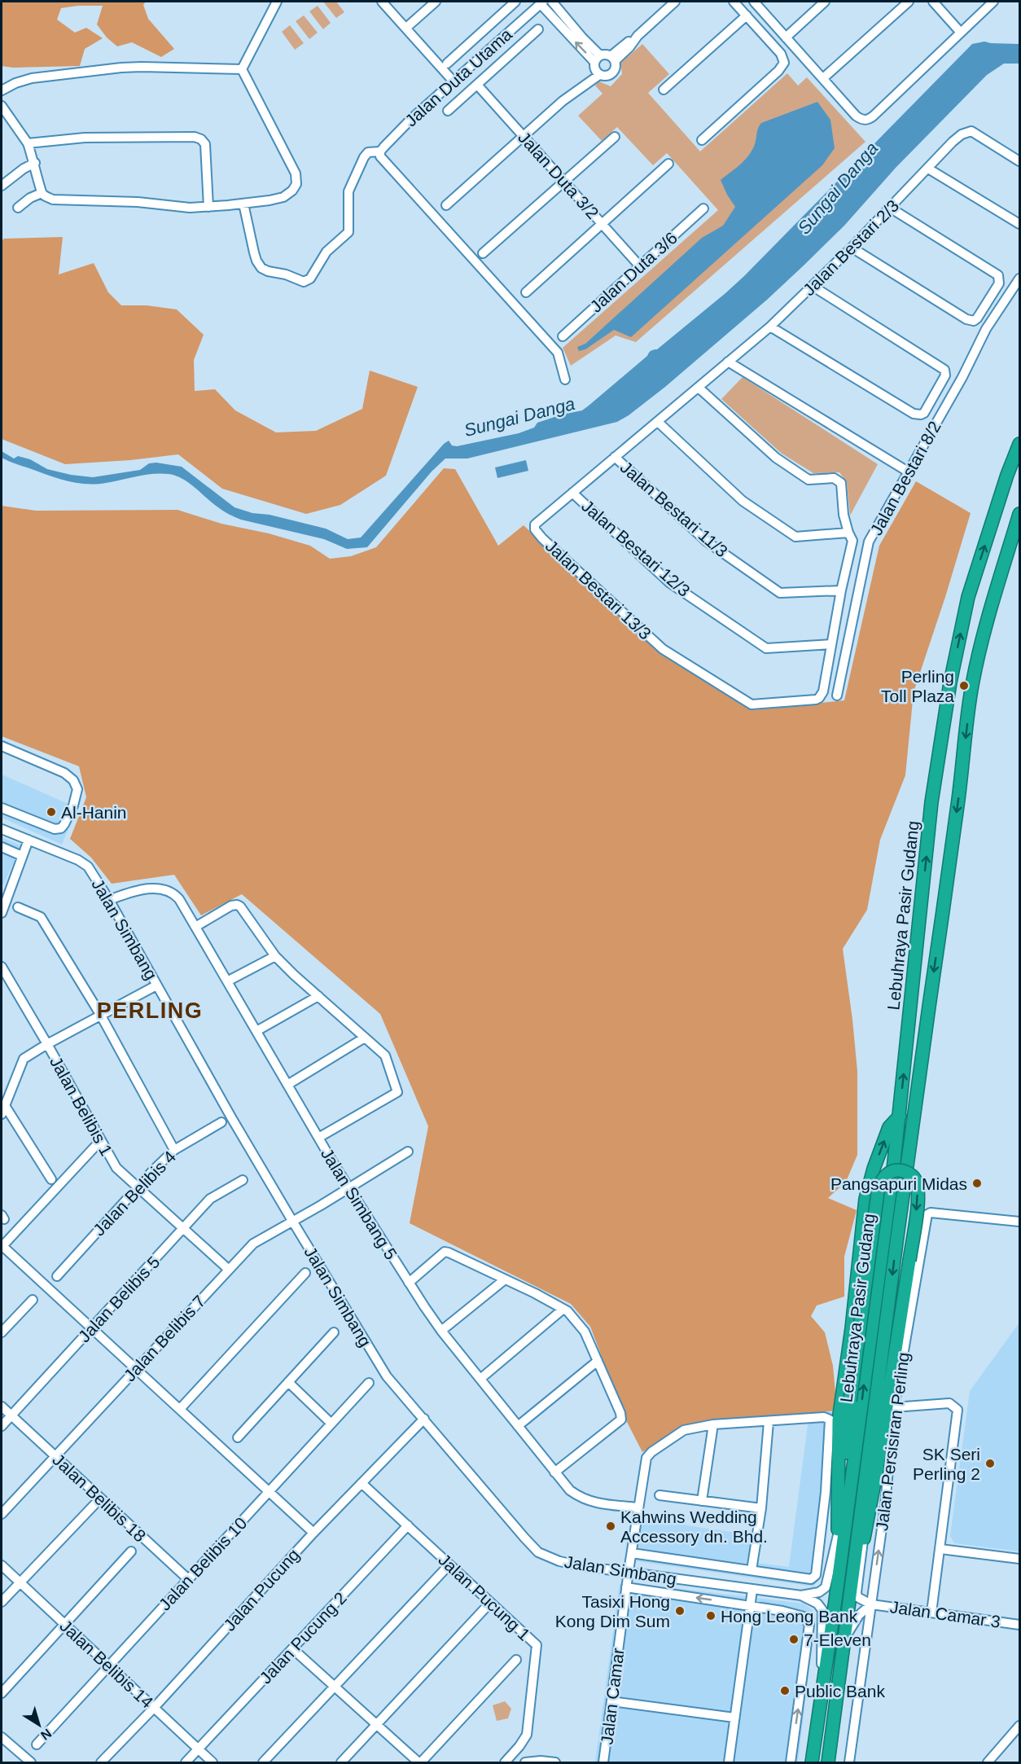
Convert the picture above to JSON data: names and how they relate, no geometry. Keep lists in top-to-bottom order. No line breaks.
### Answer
{"streets":{"highway":["Lebuhraya Pasir Gudang"],"street":["Jalan Duta Utama","Jalan Duta 3/2","Jalan Bestari 2/3","Jalan Duta 3/6","Jalan Bestari 8/2","Jalan Bestari 11/3","Jalan Bestari 12/3","Jalan Bestari 13/3","Jalan Simbang","Jalan Belibis 1","Jalan Belibis 4","Jalan Simbang 5","Jalan Belibis 5","Jalan Belibis 7","Jalan Persisiran Perling","Jalan Belibis 18","Jalan Belibis 10","Jalan Pucung","Jalan Pucung 1","Jalan Camar 3","Jalan Pucung 2","Jalan Belibis 14","Jalan Camar"]},"crossings":[["Jalan Duta 3/2","Jalan Duta 3/6"],["Jalan Bestari 2/3","Jalan Bestari 13/3"],["Jalan Bestari 11/3","Jalan Bestari 13/3"],["Jalan Bestari 12/3","Jalan Bestari 13/3"],["Jalan Simbang","Jalan Simbang 5"],["Jalan Simbang","Jalan Belibis 7"],["Jalan Simbang","Jalan Pucung"],["Jalan Simbang","Jalan Camar"],["Jalan Belibis 1","Jalan Belibis 4"],["Jalan Belibis 1","Jalan Belibis 5"],["Jalan Belibis 1","Jalan Belibis 7"],["Jalan Simbang 5","Jalan Belibis 7"],["Jalan Simbang 5","Jalan Camar"],["Jalan Belibis 5","Jalan Belibis 18"],["Jalan Belibis 7","Jalan Belibis 18"],["Jalan Persisiran Perling","Jalan Camar 3"],["Jalan Belibis 18","Jalan Belibis 10"],["Jalan Belibis 10","Jalan Belibis 14"],["Jalan Pucung","Jalan Pucung 1"],["Jalan Pucung","Jalan Belibis 14"],["Jalan Pucung 1","Jalan Pucung 2"],["Jalan Pucung 2","Jalan Belibis 14"]],"districts":["PERLING"],"water":["Sungai Danga"],"places":["Perling Toll Plaza","Al-Hanin","Pangsapuri Midas","SK Seri Perling 2","Kahwins Wedding Accessory dn. Bhd.","Tasixi Hong Kong Dim Sum","Hong Leong Bank","7-Eleven","Public Bank"],"north":"bottom right"}
